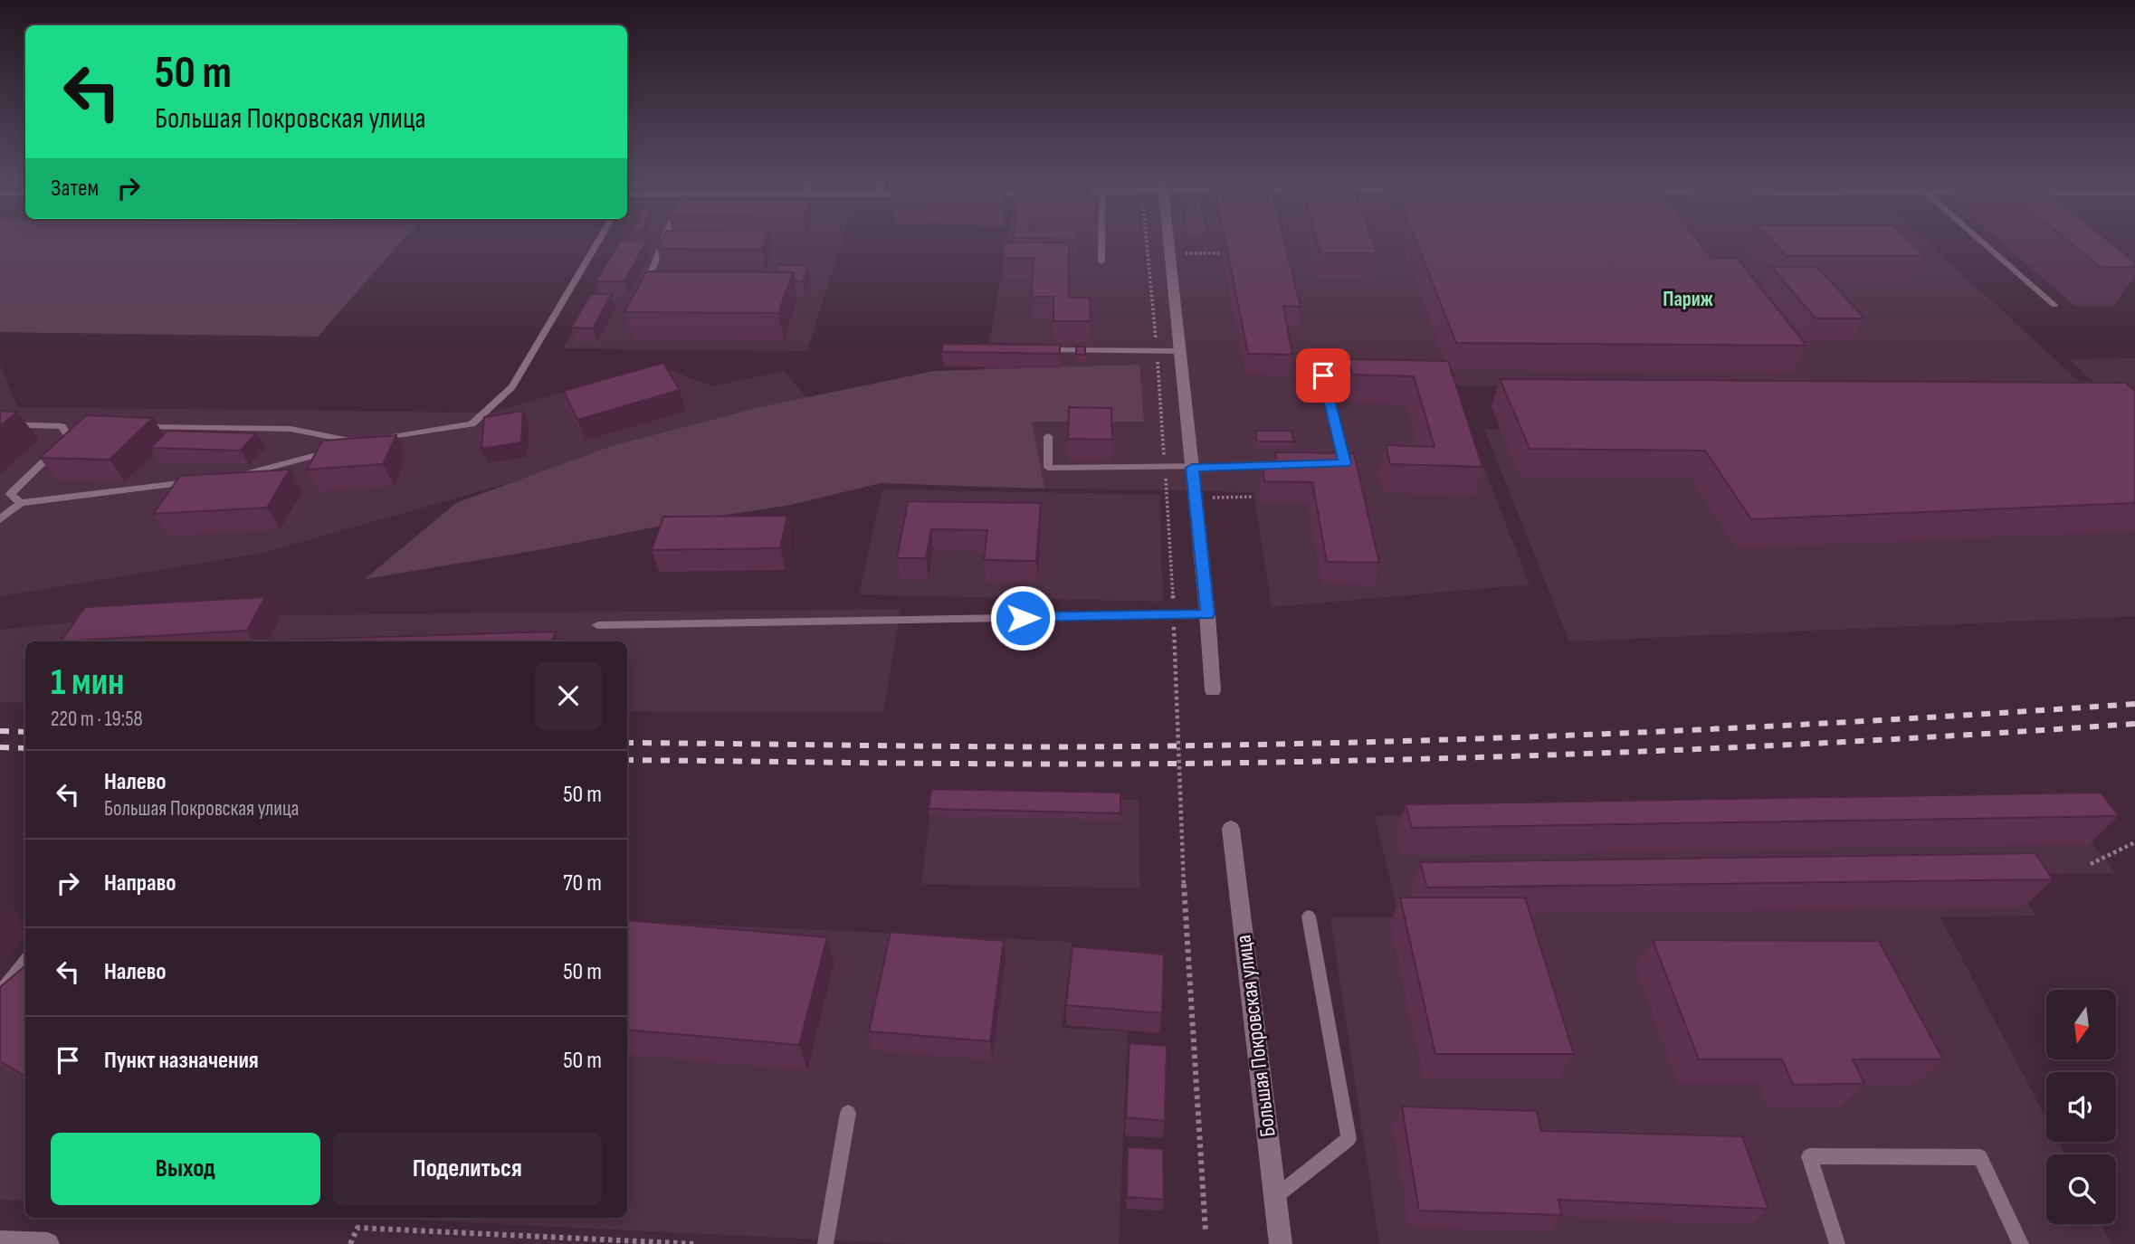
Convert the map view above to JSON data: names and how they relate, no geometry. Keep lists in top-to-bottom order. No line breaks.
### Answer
{"streets":{"street":["Большая Покровская улица"]},"districts":["Париж"],"north":"bottom","page":{"turn":["50 m","Большая Покровская улица"],"then":"Затем","heading":["1 мин","220 m · 19:58"],"list":[{"name":"Налево","note":"Большая Покровская улица","value":"50 m"},{"name":"Направо","value":"70 m"},{"name":"Налево","value":"50 m"},{"name":"Пункт назначения","value":"50 m"}],"buttons":["Выход","Поделиться"]}}
